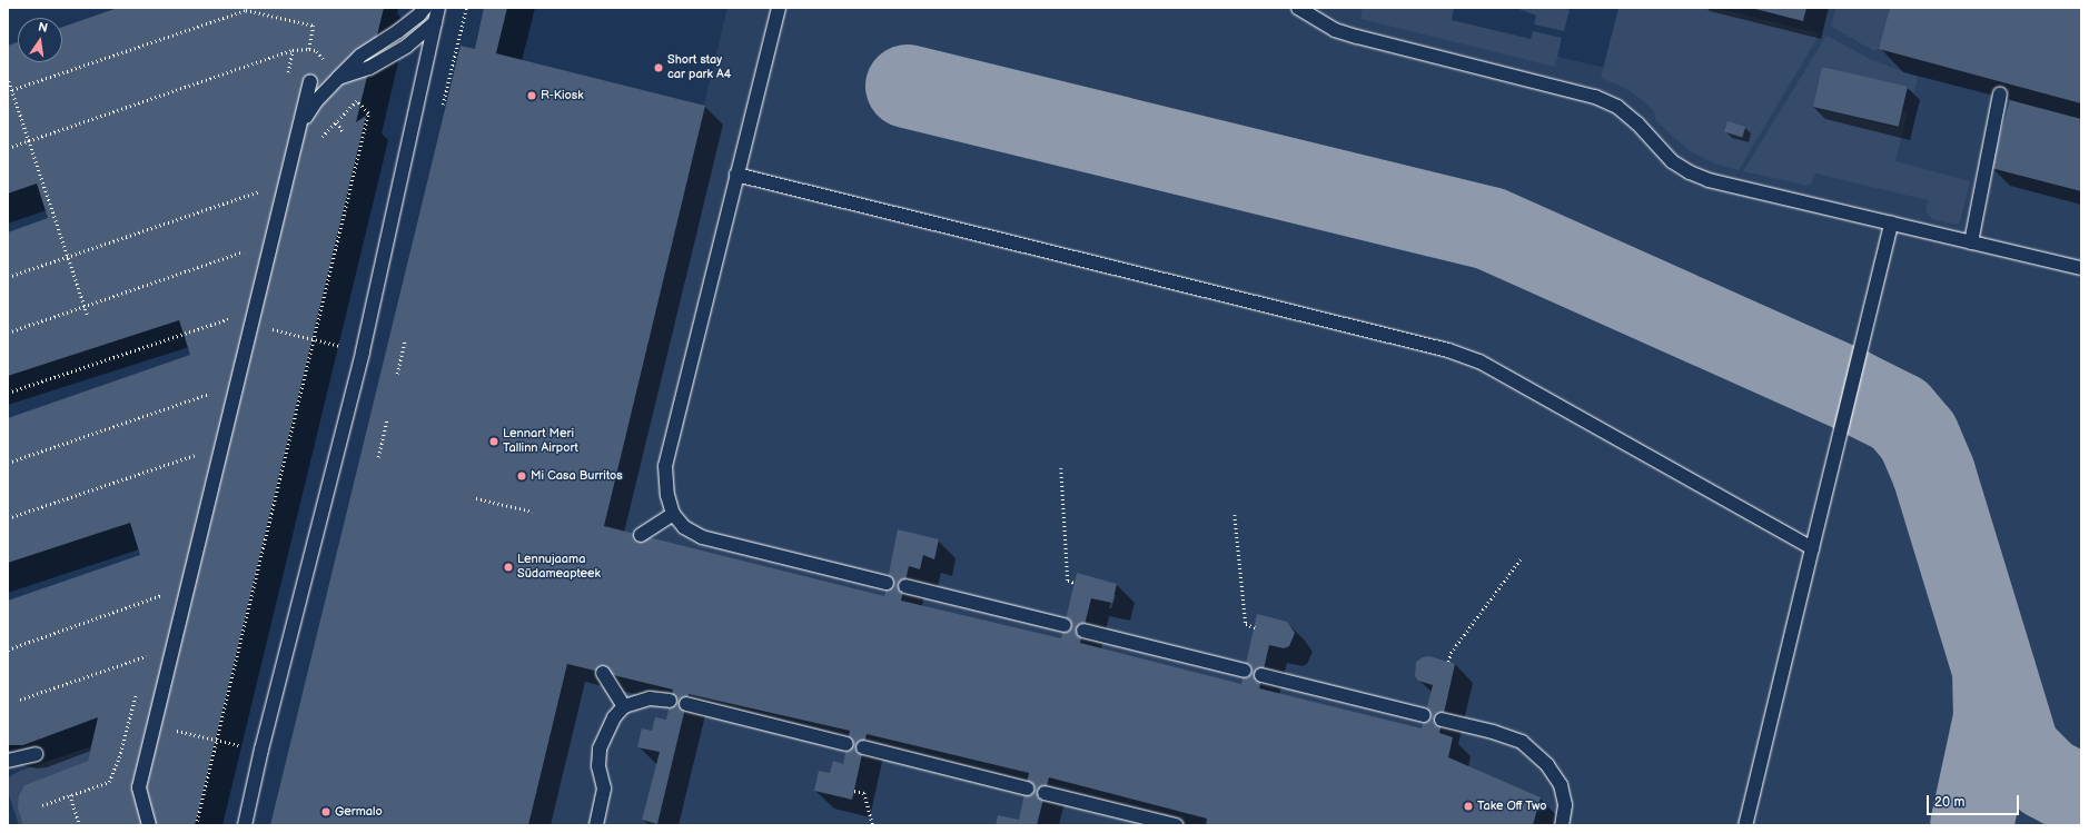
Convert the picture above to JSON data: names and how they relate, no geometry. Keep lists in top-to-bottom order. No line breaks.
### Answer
{"places":["Short stay car park A4","R-Kiosk","Lennart Meri Tallinn Airport","Mi Casa Burritos","Lennujaama Südameapteek","Take Off Two","Germalo"],"scale_bar":"20 m","north":"top"}
